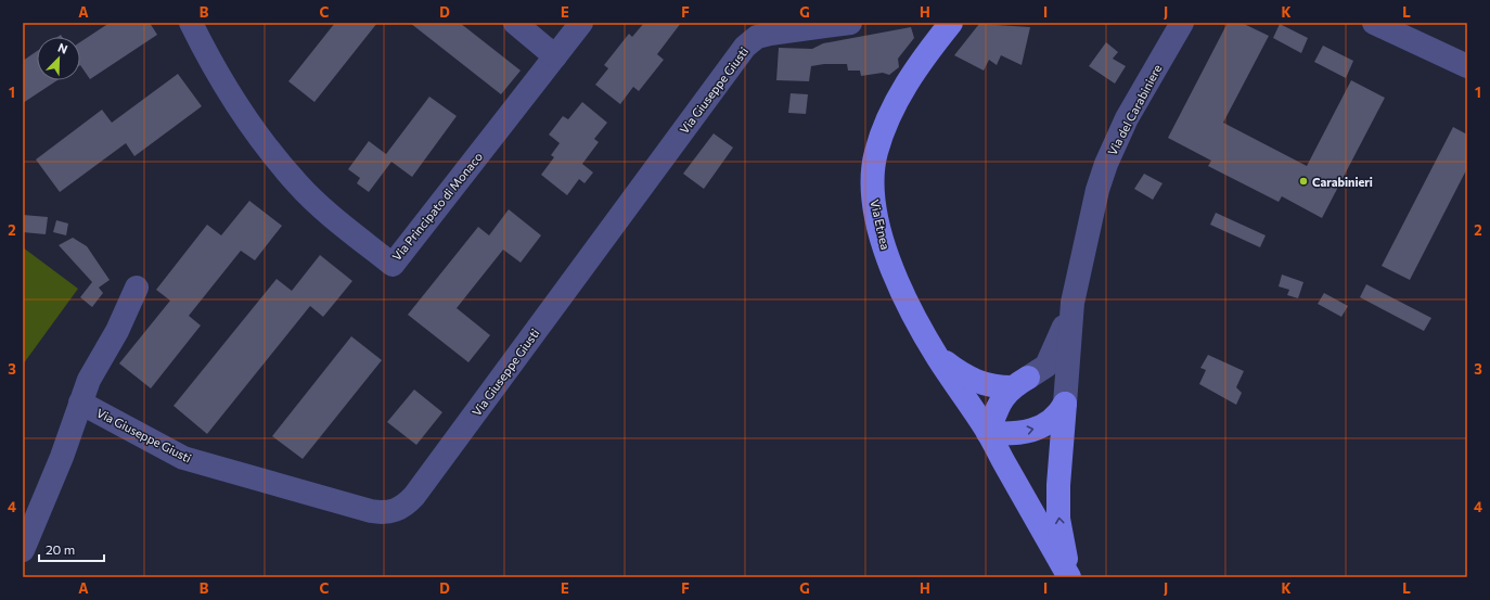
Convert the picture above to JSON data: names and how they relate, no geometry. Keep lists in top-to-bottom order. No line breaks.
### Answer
{"streets":{"main road":["Via Etnea"],"street":["Via Giuseppe Giusti","Via del Carabiniere","Via Principato di Monaco"]},"places":["Carabinieri"],"scale_bar":"20 m","north":"top right","grid":{"columns":["A","B","C","D","E","F","G","H","I","J","K","L"],"rows":["1","2","3","4"]}}
